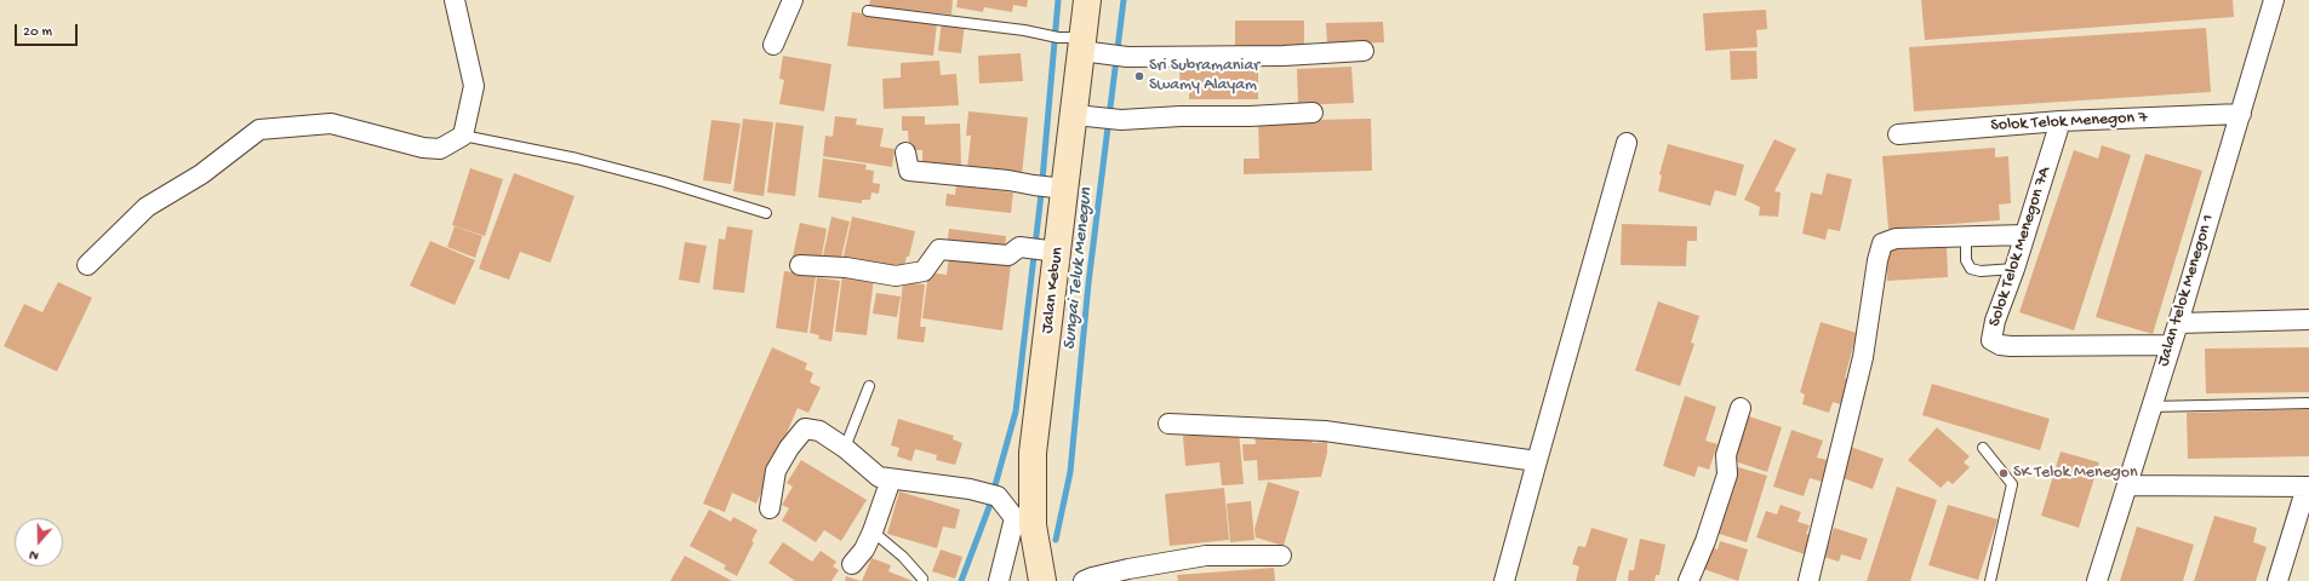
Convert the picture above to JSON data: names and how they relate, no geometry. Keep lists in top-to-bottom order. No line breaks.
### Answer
{"streets":{"main road":["Jalan Kebun"],"street":["Solok Telok Menegon 7","Solok Telok Menegon 7A","Jalan telok Menegon 1"]},"crossings":[["Solok Telok Menegon 7","Solok Telok Menegon 7A"],["Solok Telok Menegon 7","Jalan telok Menegon 1"],["Solok Telok Menegon 7A","Jalan telok Menegon 1"]],"water":["Sungai Teluk Menegun"],"places":["Sri Subramaniar Swamy Alayam","SK Telok Menegon"],"scale_bar":"20 m","north":"bottom"}
